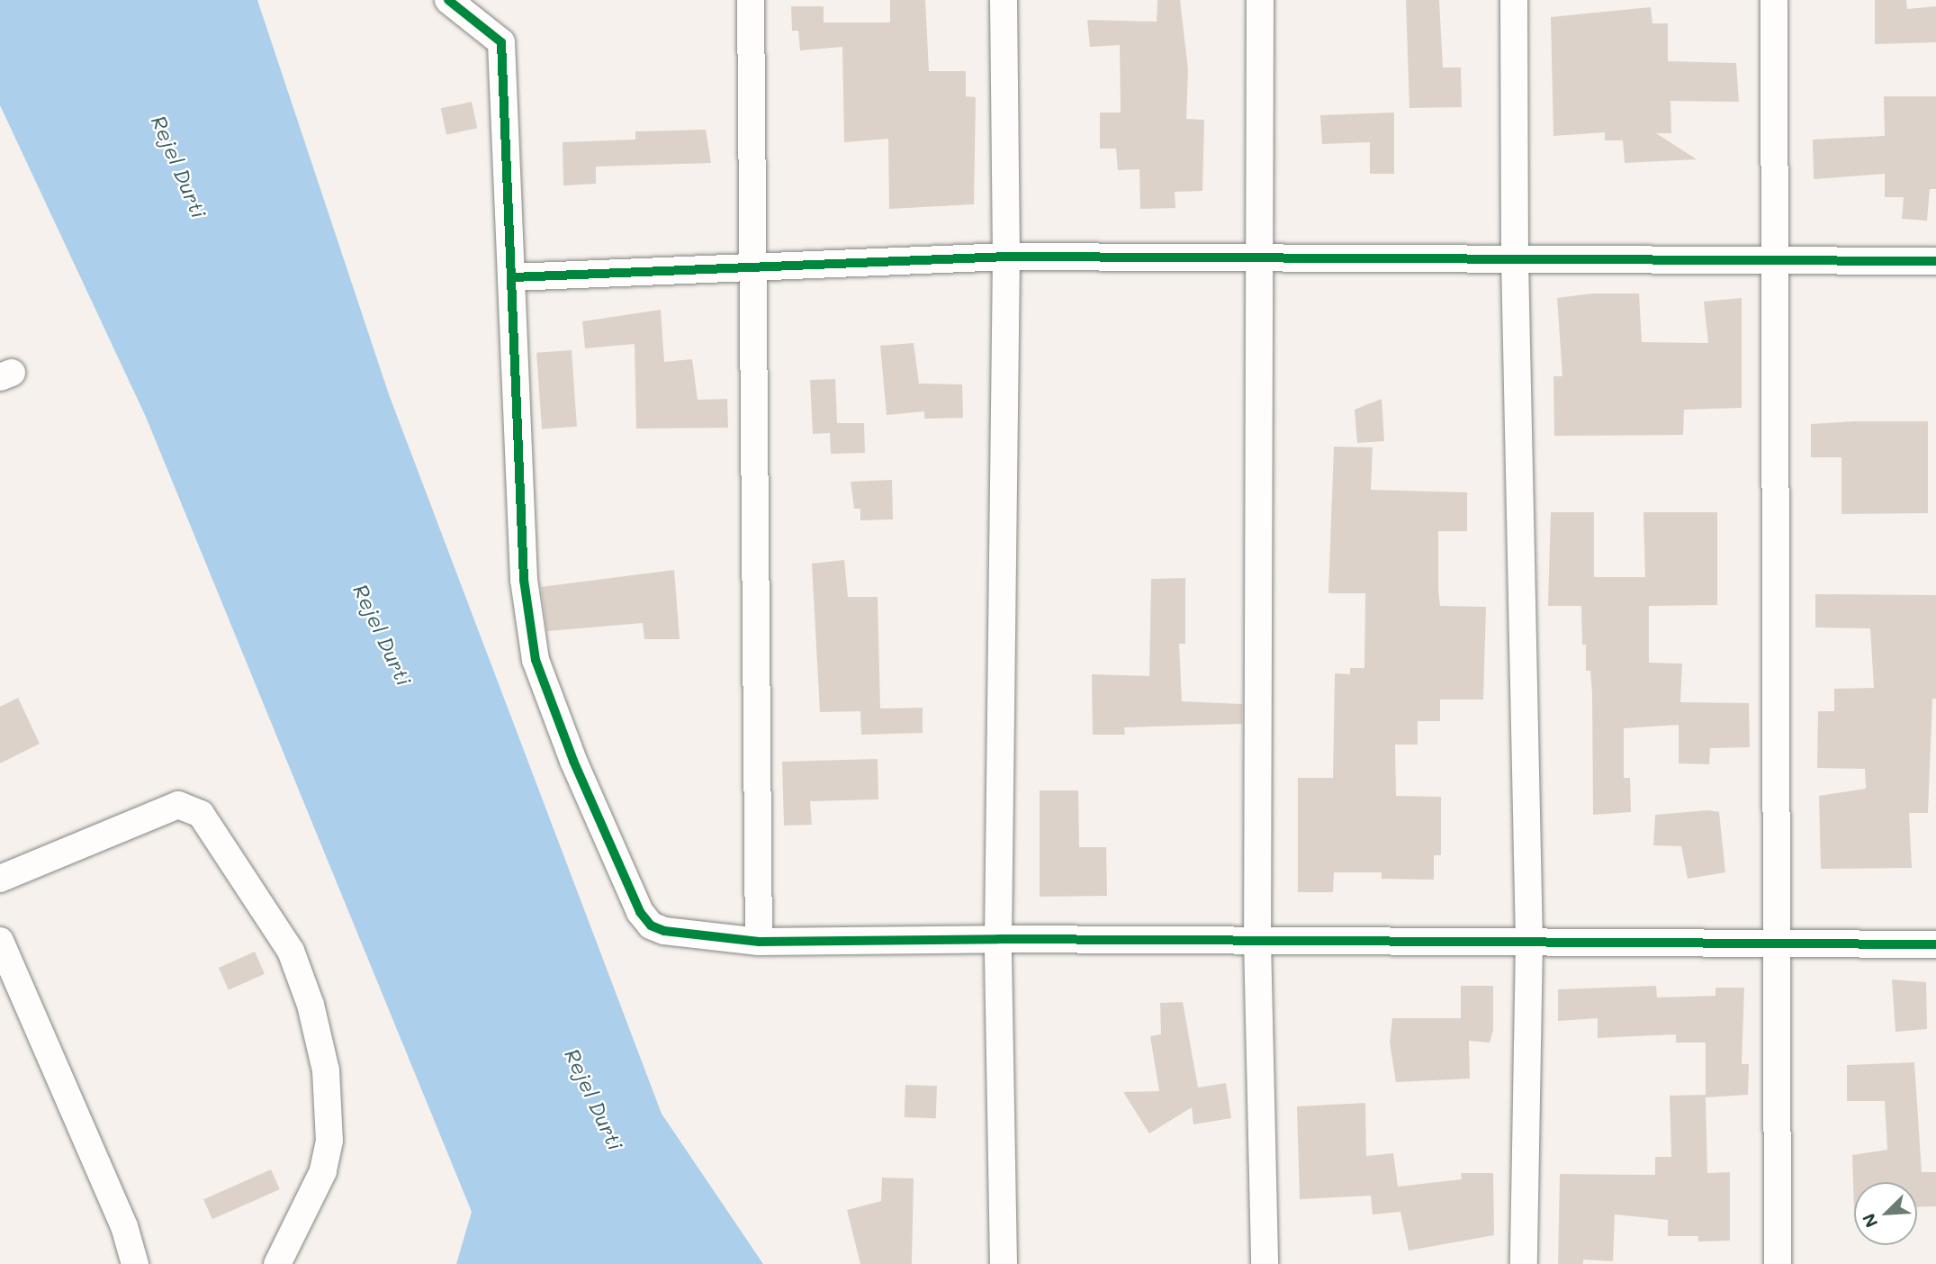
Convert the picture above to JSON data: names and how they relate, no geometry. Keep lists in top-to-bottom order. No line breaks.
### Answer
{"water":["Rejel Durti"],"north":"bottom left"}
